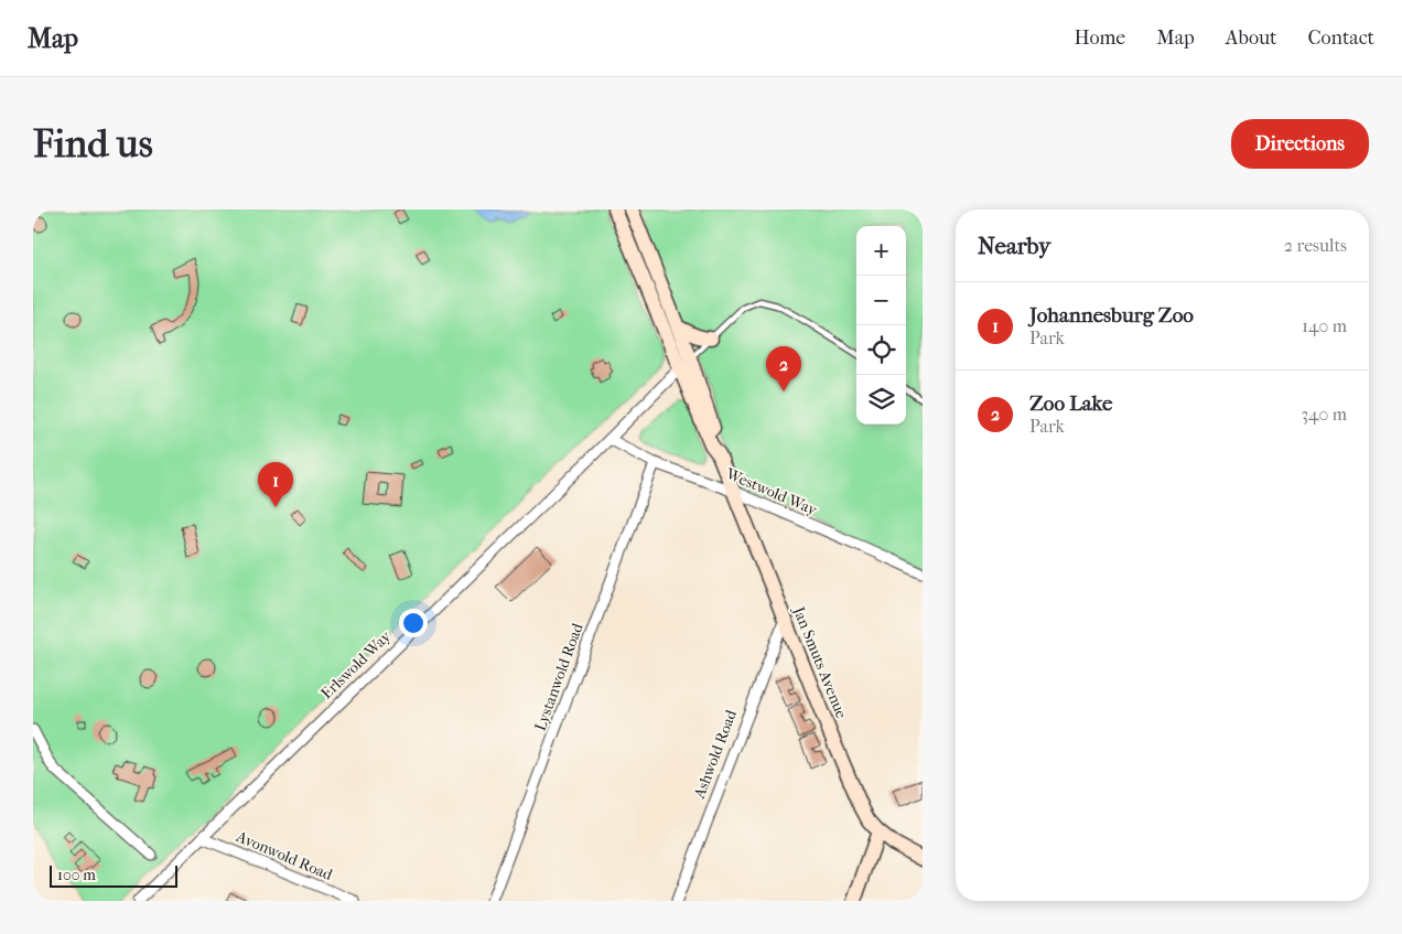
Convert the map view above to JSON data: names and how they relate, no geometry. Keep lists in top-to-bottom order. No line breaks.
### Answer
{"streets":{"main road":["Jan Smuts Avenue"],"street":["Westwold Way","Erlswold Way","Lystanwold Road","Ashwold Road","Avonwold Road"]},"crossings":[["Westwold Way","Jan Smuts Avenue"],["Westwold Way","Erlswold Way"],["Westwold Way","Lystanwold Road"],["Jan Smuts Avenue","Erlswold Way"],["Jan Smuts Avenue","Ashwold Road"],["Erlswold Way","Avonwold Road"]],"scale_bar":"100 m","page":{"header":"Map","nav":["Home","Map","About","Contact"],"buttons":"Directions","title":"Find us","heading":["Nearby","2 results"],"map_buttons":["+","−"],"list":[{"mark":"1","name":"Johannesburg Zoo","note":"Park","value":"140 m"},{"mark":"2","name":"Zoo Lake","note":"Park","value":"340 m"}],"pins":["2","1"],"scale":"100 m"}}
